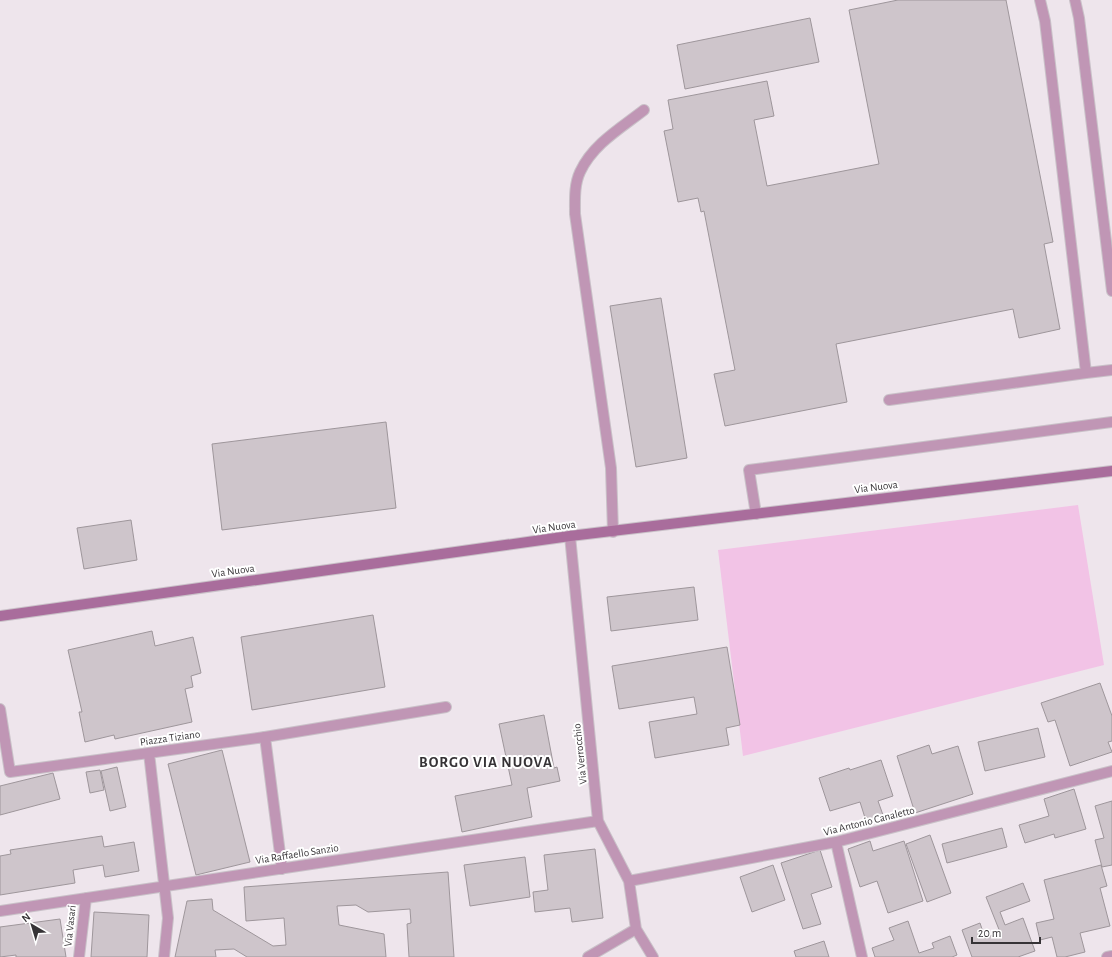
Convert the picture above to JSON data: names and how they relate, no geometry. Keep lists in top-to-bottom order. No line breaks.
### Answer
{"streets":{"main road":["Via Nuova"],"street":["Piazza Tiziano","Via Verrocchio","Via Antonio Canaletto","Via Raffaello Sanzio","Via Vasari"]},"crossings":[["Via Nuova","Via Verrocchio"],["Via Verrocchio","Via Antonio Canaletto"],["Via Verrocchio","Via Raffaello Sanzio"],["Via Raffaello Sanzio","Via Vasari"]],"districts":["BORGO VIA NUOVA"],"scale_bar":"20 m","north":"top left"}
